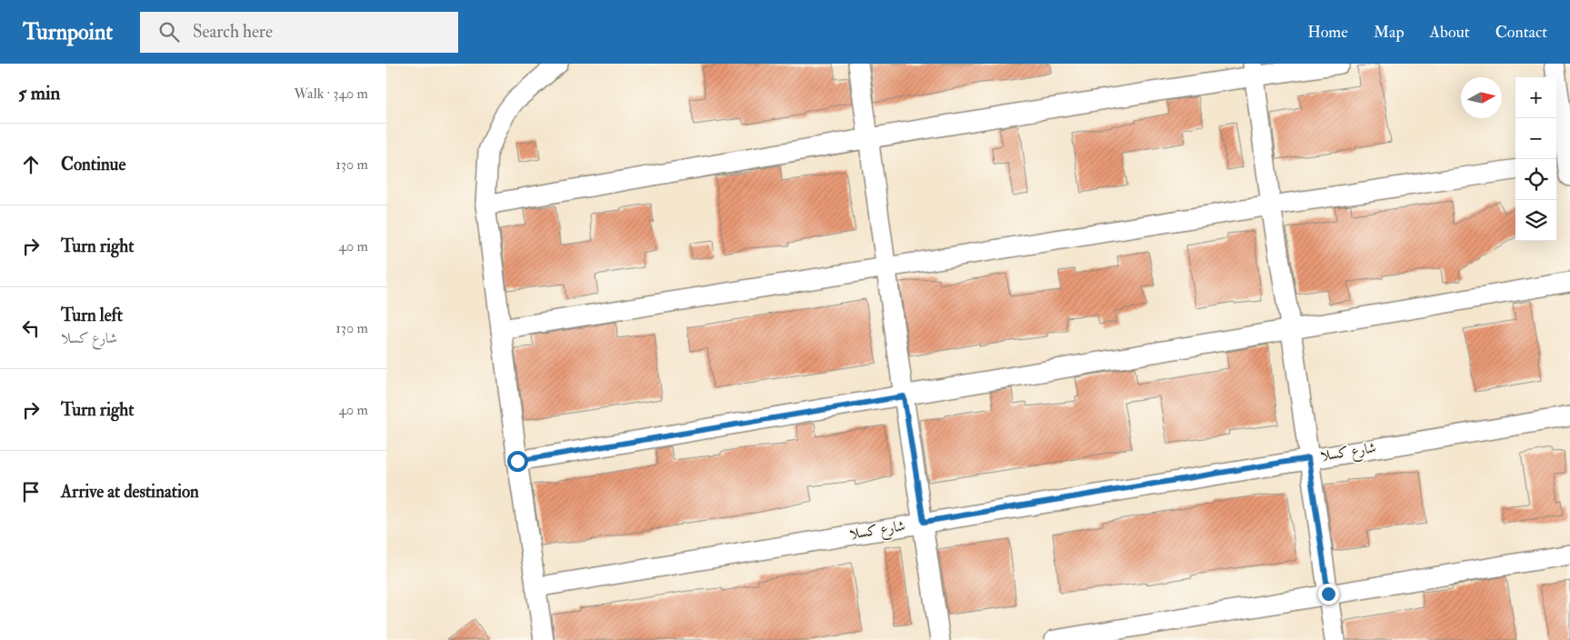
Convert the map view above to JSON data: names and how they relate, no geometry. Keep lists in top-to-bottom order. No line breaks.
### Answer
{"streets":{"street":["شارع كسلا"]},"north":"right","page":{"header":"Turnpoint","search":"Search here","nav":["Home","Map","About","Contact"],"heading":["5 min","Walk · 340 m"],"map_buttons":["+","−"],"list":[["Continue","130 m"],["Turn right","40 m"],["Turn left","شارع كسلا","130 m"],["Turn right","40 m"],"Arrive at destination"]}}
